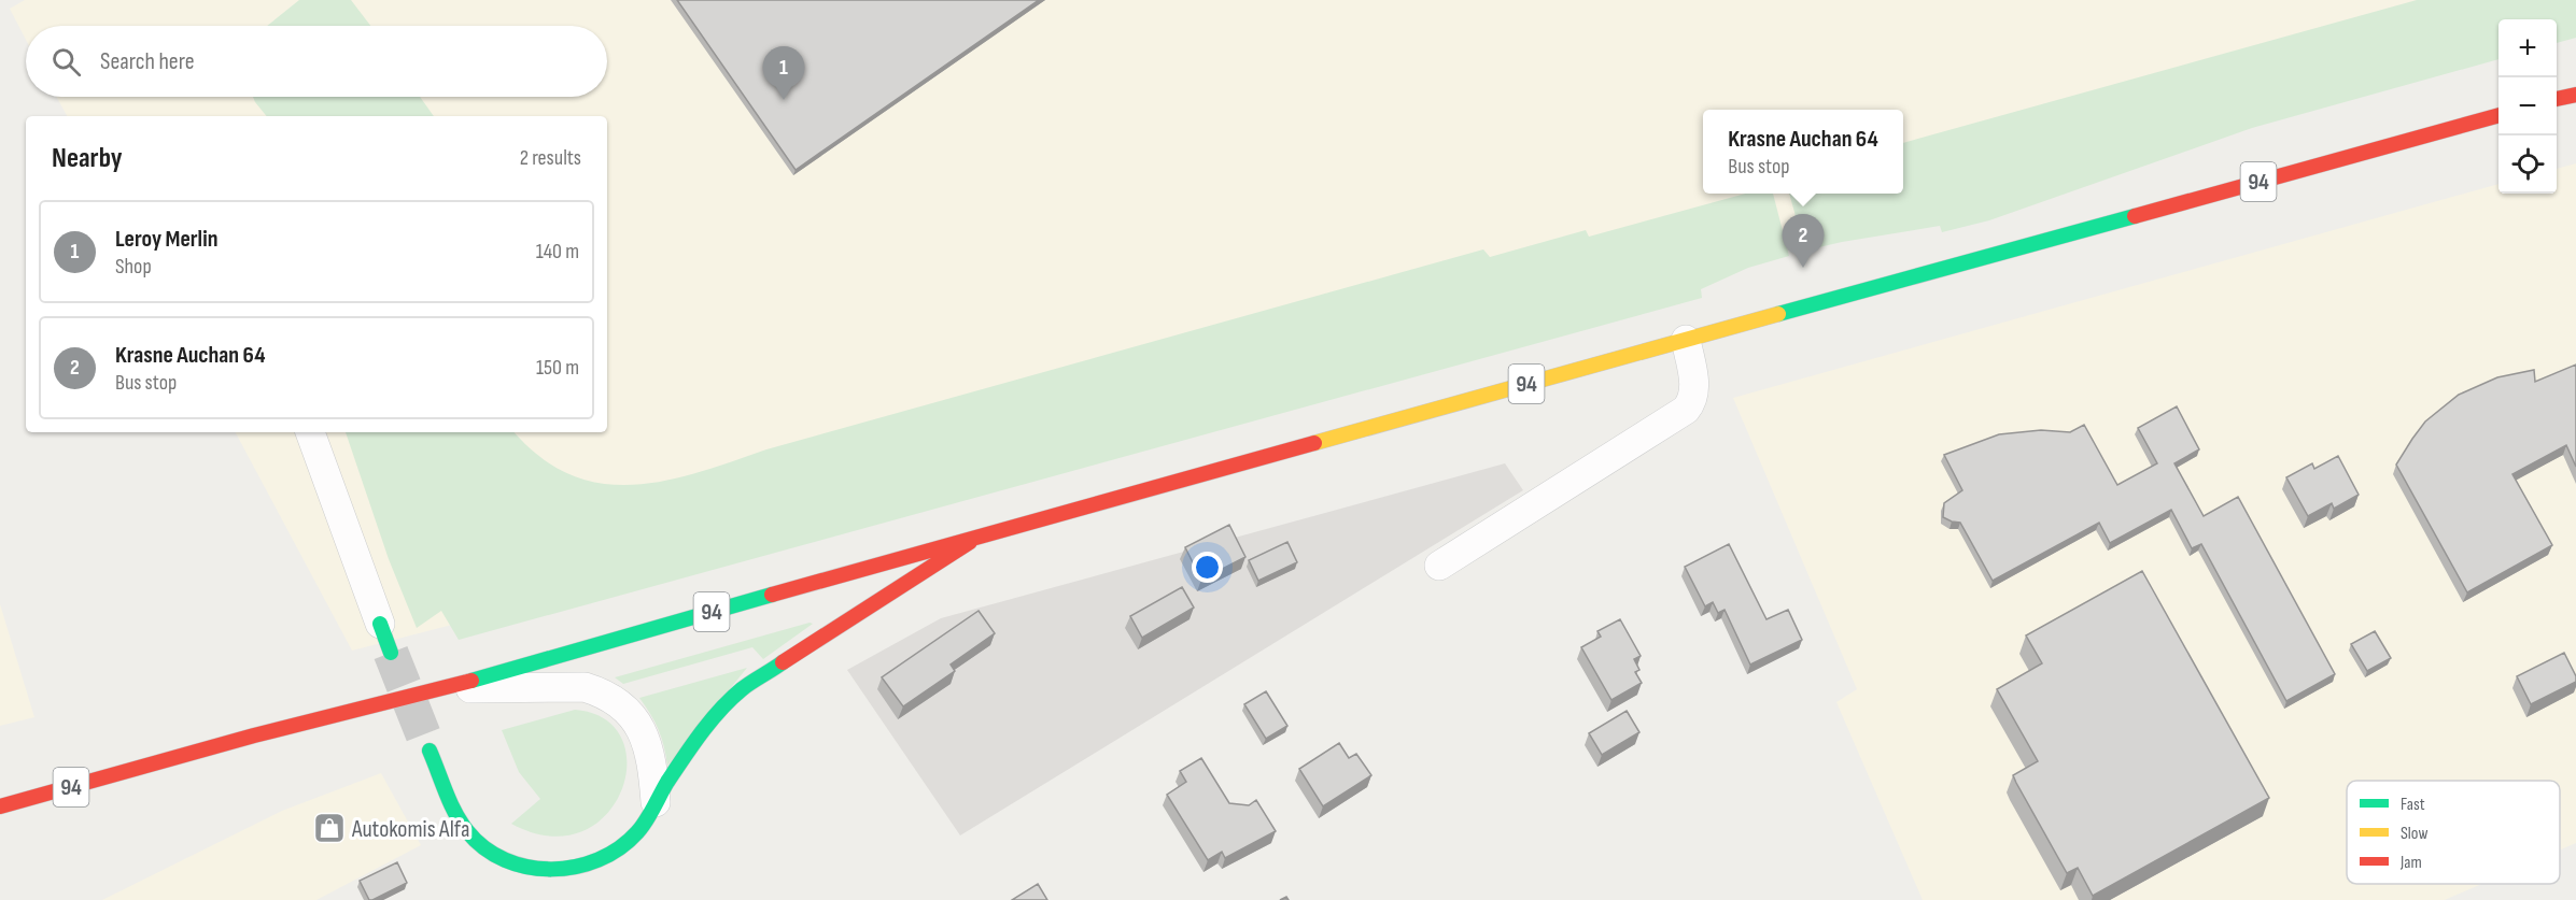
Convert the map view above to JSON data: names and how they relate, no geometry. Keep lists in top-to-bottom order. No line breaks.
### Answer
{"streets":{"main road":["94"]},"places":{"shop":["Autokomis Alfa"]},"legend":["Fast","Slow","Jam"],"page":{"map_buttons":["+","−"],"search":"Search here","pins":["1","2"],"popup":["Krasne Auchan 64","Bus stop"],"heading":["Nearby","2 results"],"list":[{"mark":"1","name":"Leroy Merlin","note":"Shop","value":"140 m"},{"mark":"2","name":"Krasne Auchan 64","note":"Bus stop","value":"150 m"}]}}
